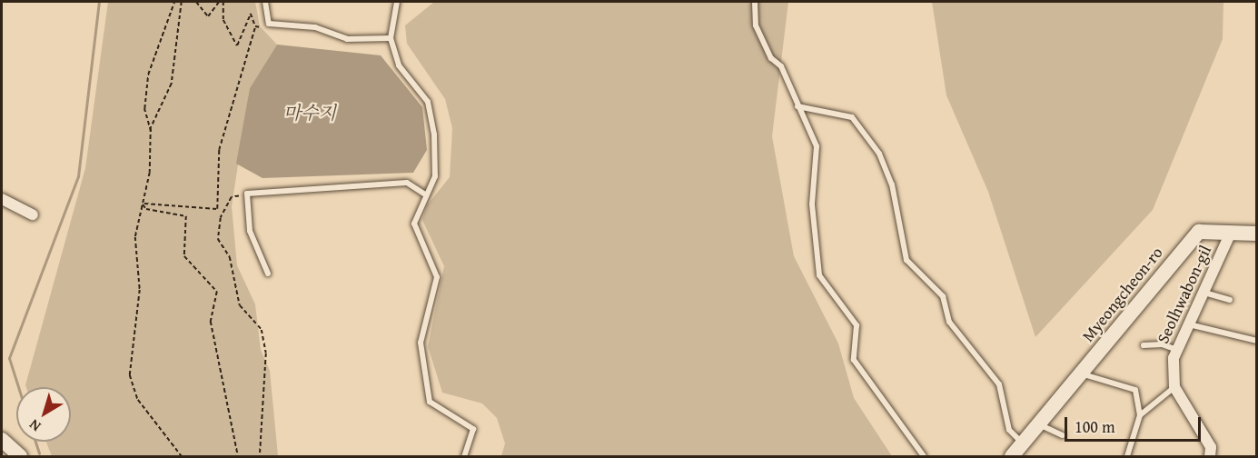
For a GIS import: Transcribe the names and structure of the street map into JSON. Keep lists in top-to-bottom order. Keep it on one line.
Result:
{"streets":{"street":["Myeongcheon-ro","Seolhwabon-gil"]},"crossings":[["Myeongcheon-ro","Seolhwabon-gil"]],"water":["마수지"],"scale_bar":"100 m","north":"bottom left"}
